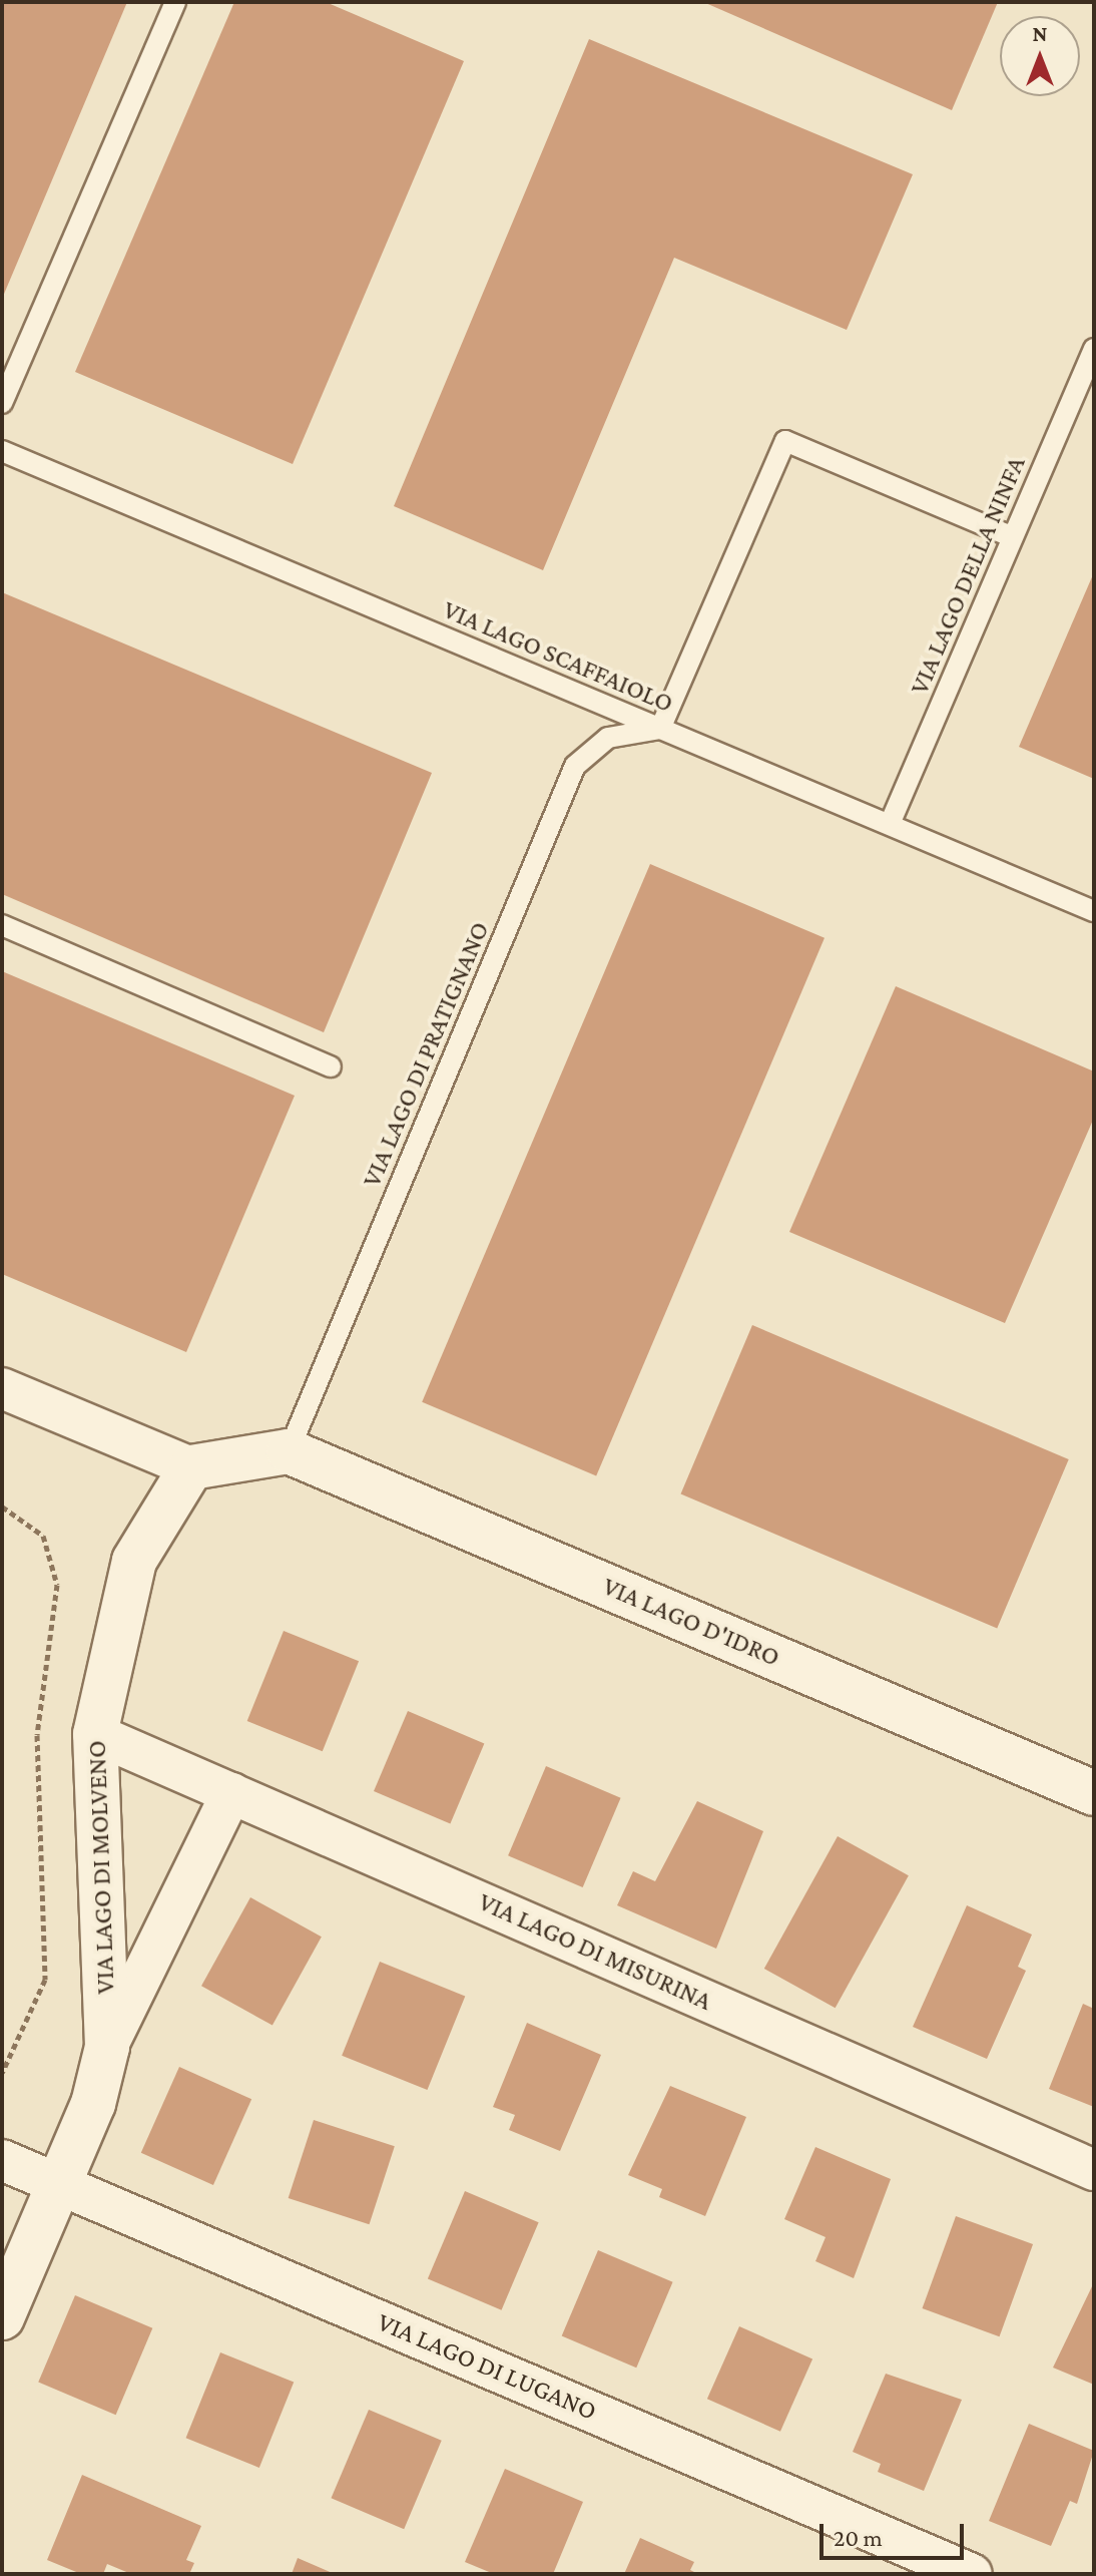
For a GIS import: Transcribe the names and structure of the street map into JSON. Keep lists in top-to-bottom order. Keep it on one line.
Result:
{"streets":{"street":["VIA LAGO D'IDRO","VIA LAGO DI MOLVENO","VIA LAGO DI MISURINA","VIA LAGO DI LUGANO"],"lane":["VIA LAGO DELLA NINFA","VIA LAGO SCAFFAIOLO","VIA LAGO DI PRATIGNANO"]},"crossings":[["VIA LAGO DELLA NINFA","VIA LAGO SCAFFAIOLO"],["VIA LAGO SCAFFAIOLO","VIA LAGO DI PRATIGNANO"],["VIA LAGO DI PRATIGNANO","VIA LAGO D'IDRO"],["VIA LAGO DI MOLVENO","VIA LAGO DI MISURINA"],["VIA LAGO DI MOLVENO","VIA LAGO DI LUGANO"]],"scale_bar":"20 m","north":"top"}
